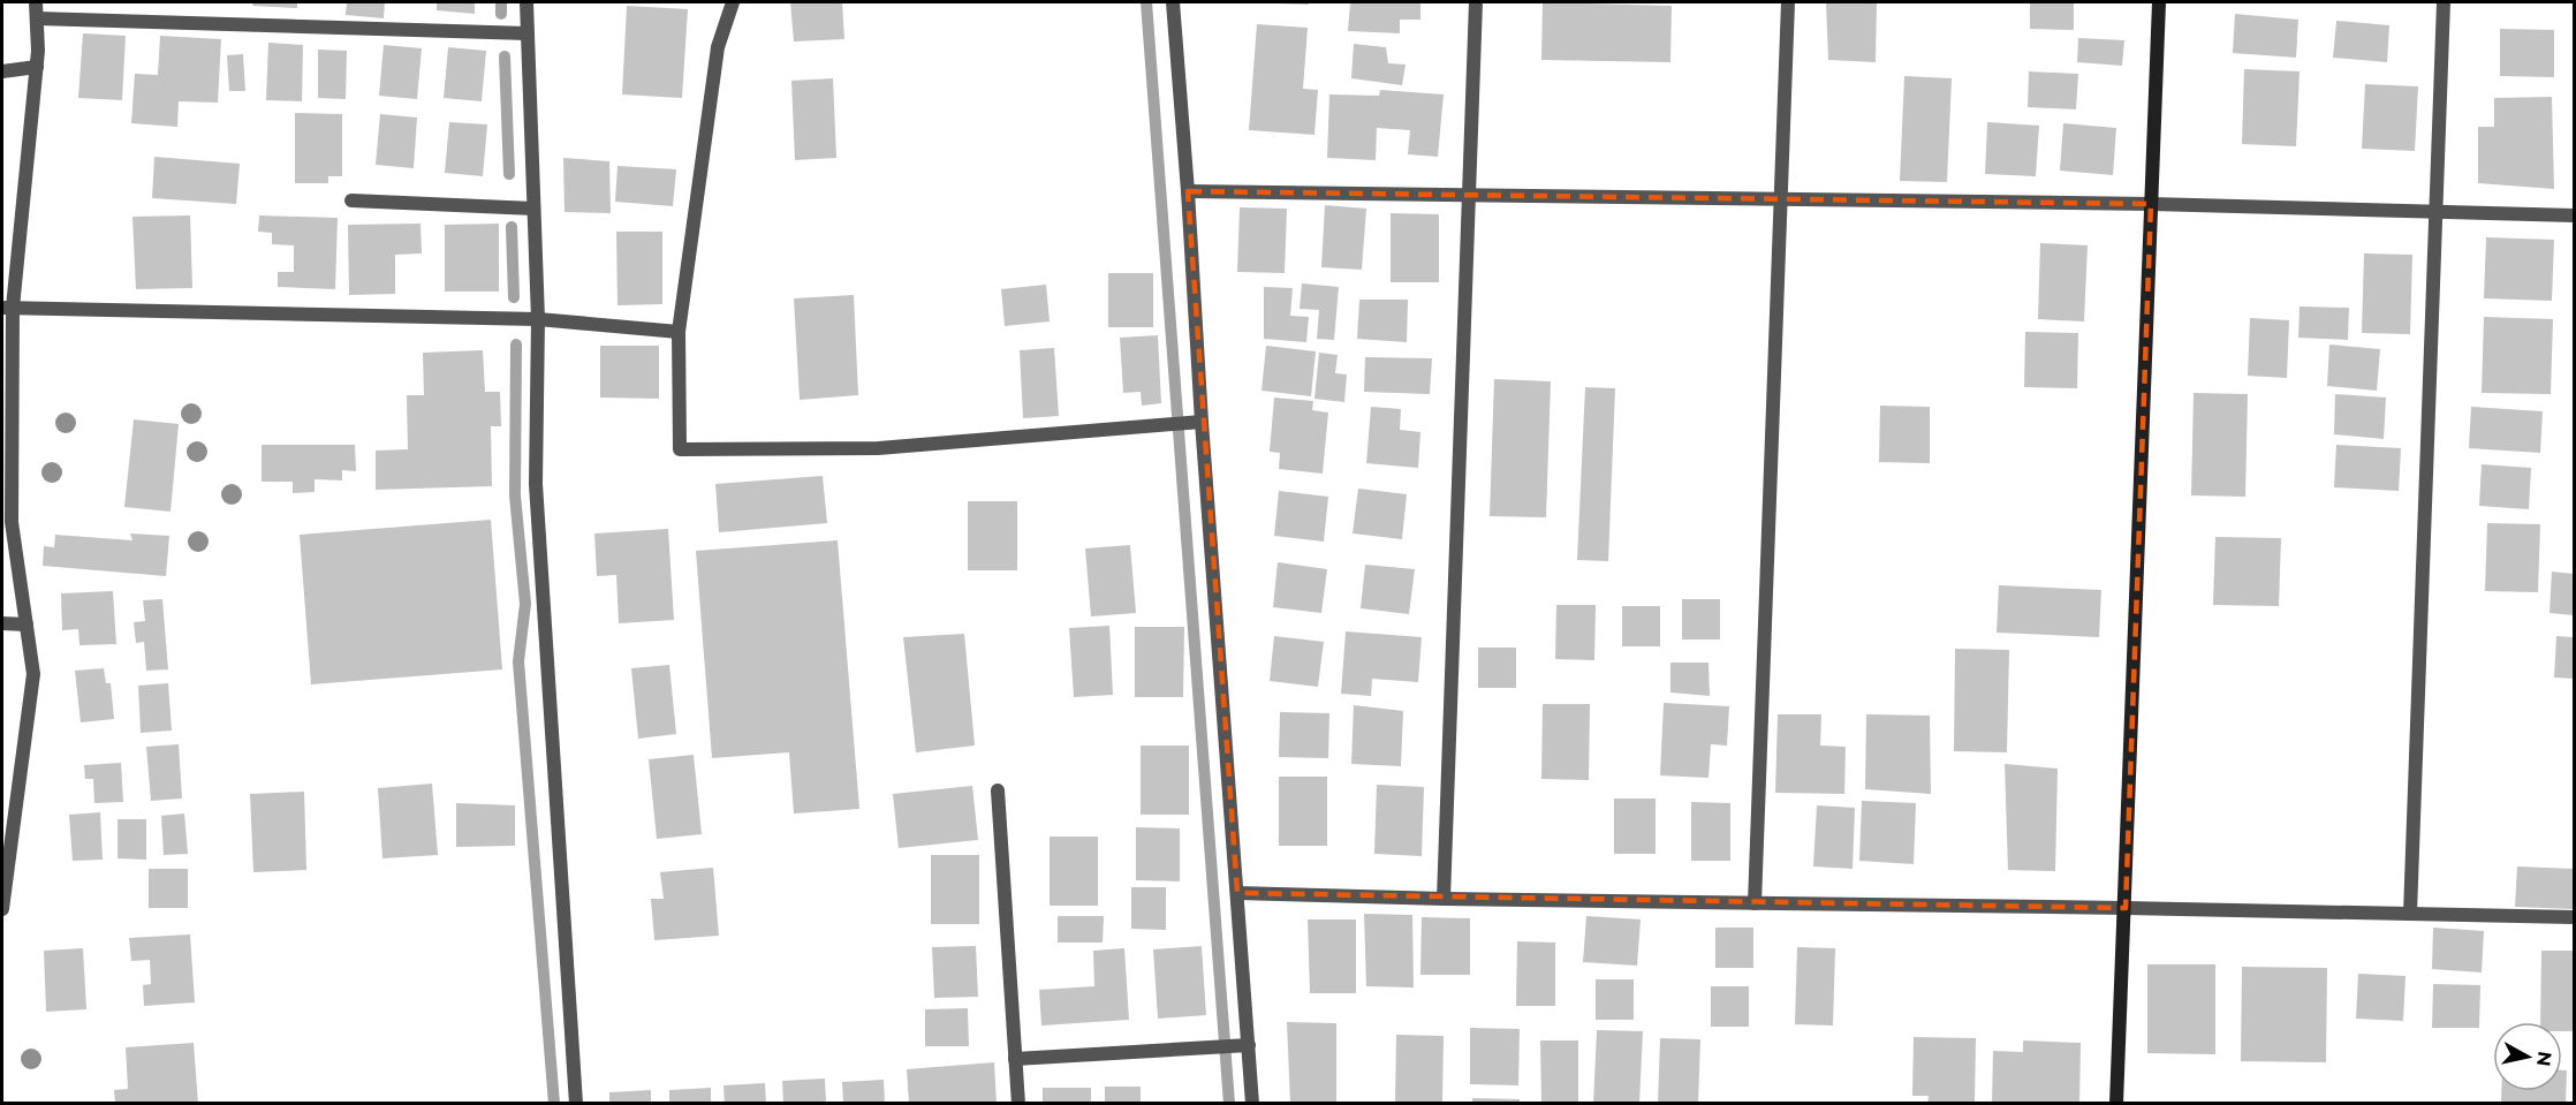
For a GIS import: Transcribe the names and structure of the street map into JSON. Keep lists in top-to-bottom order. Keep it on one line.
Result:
{"north":"right"}
